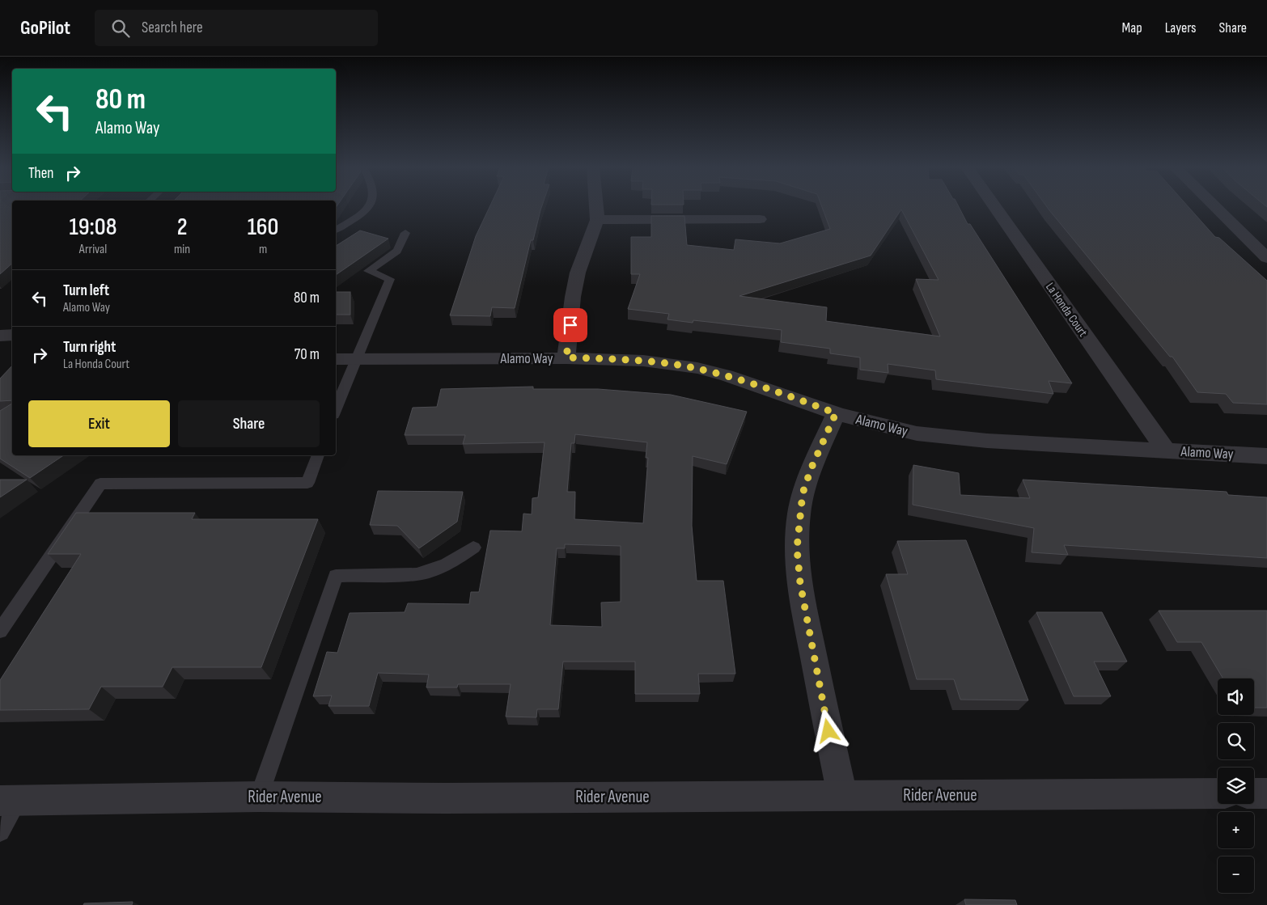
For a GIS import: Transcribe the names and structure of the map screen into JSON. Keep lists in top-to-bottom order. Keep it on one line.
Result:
{"streets":{"street":["La Honda Court","Alamo Way","Rider Avenue"]},"crossings":[["La Honda Court","Alamo Way"]],"page":{"header":"GoPilot","search":"Search here","nav":["Map","Layers","Share"],"turn":["80 m","Alamo Way"],"then":"Then","eta":["19:08","Arrival","2","min","160","m"],"list":[{"name":"Turn left","note":"Alamo Way","value":"80 m"},{"name":"Turn right","note":"La Honda Court","value":"70 m"}],"buttons":["Exit","Share"],"map_buttons":["+","−"]}}
